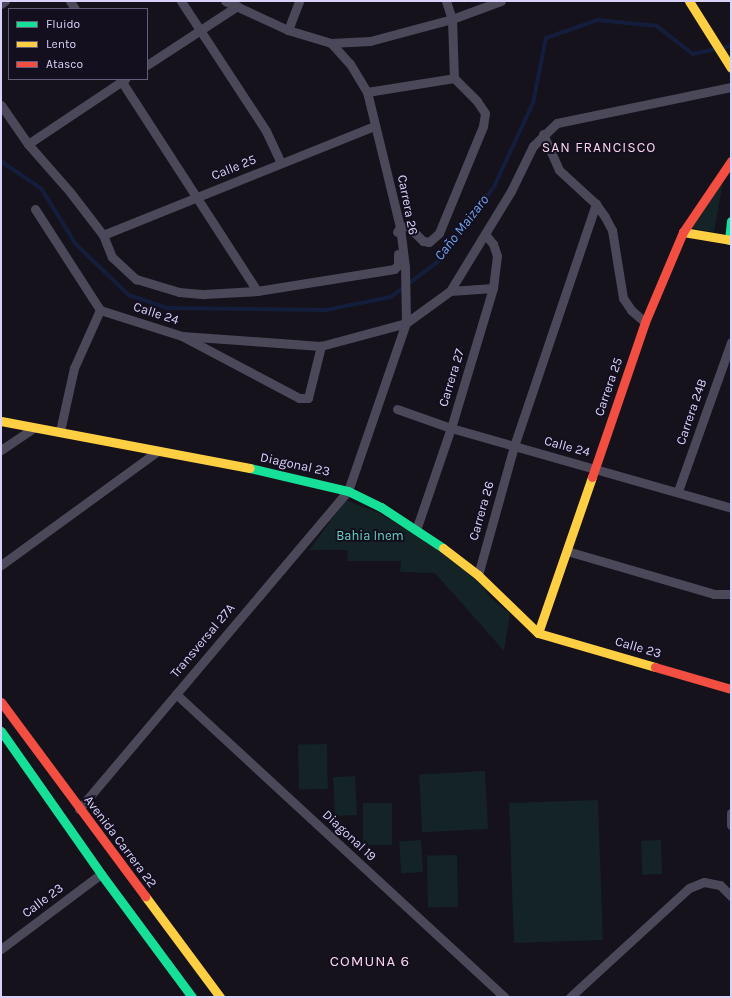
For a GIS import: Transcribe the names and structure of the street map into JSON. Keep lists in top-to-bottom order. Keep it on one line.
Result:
{"streets":{"street":["Calle 25","Carrera 26","Calle 24","Carrera 27","Carrera 25","Carrera 24B","Diagonal 23","Transversal 27A","Calle 23","Diagonal 19","Avenida Carrera 22"]},"crossings":[["Calle 25","Carrera 26"],["Calle 25","Calle 24"],["Carrera 26","Calle 24"],["Carrera 26","Diagonal 23"],["Carrera 26","Transversal 27A"],["Calle 24","Carrera 27"],["Calle 24","Carrera 25"],["Calle 24","Carrera 24B"],["Carrera 27","Diagonal 23"],["Carrera 25","Diagonal 23"],["Carrera 25","Calle 23"],["Diagonal 23","Transversal 27A"],["Diagonal 23","Calle 23"],["Transversal 27A","Diagonal 19"],["Transversal 27A","Avenida Carrera 22"]],"districts":["SAN FRANCISCO","COMUNA 6"],"water":["Caño Maizaro"],"parks":["Bahia Inem"],"legend":["Fluido","Lento","Atasco"]}
